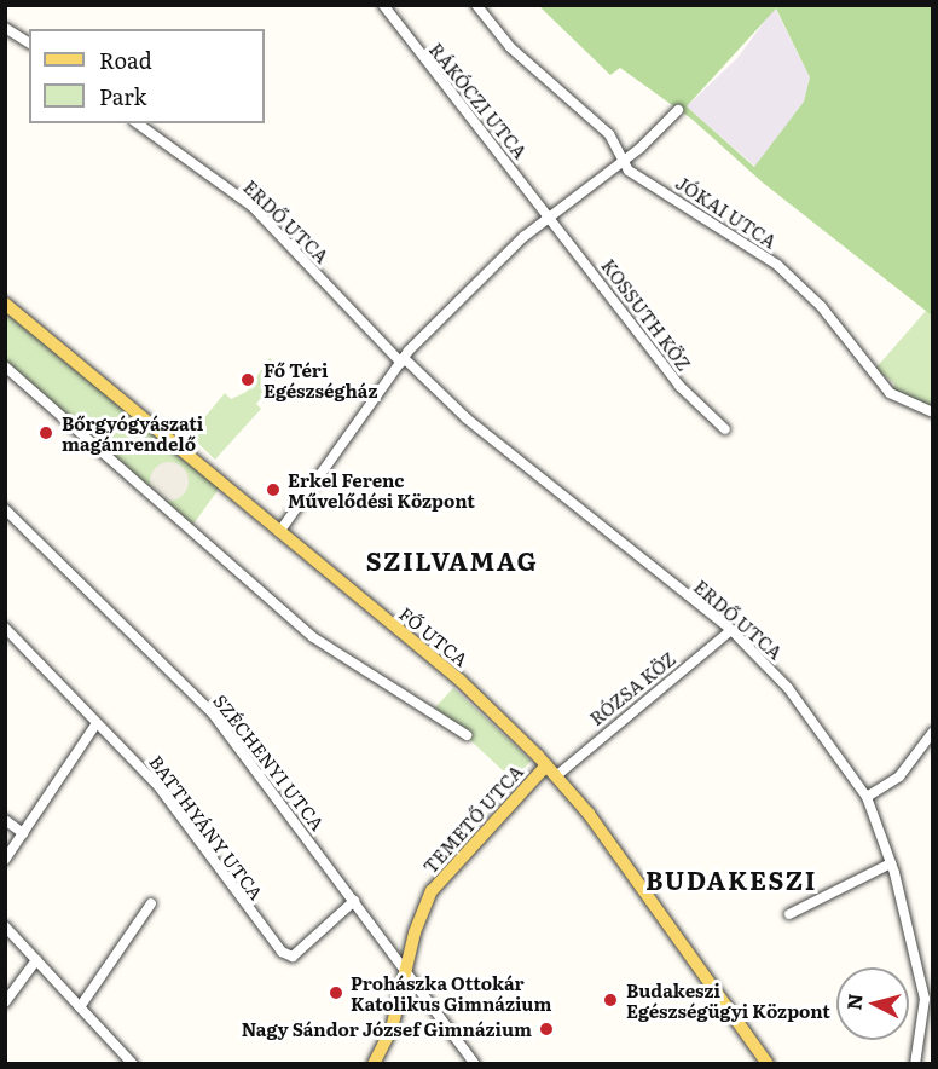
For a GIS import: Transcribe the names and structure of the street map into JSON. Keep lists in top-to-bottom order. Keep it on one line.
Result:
{"streets":{"main road":["FŐ UTCA","TEMETŐ UTCA"],"street":["RÁKÓCZI UTCA","JÓKAI UTCA","ERDŐ UTCA","KOSSUTH KÖZ","RÓZSA KÖZ","SZÉCHENYI UTCA","BATTHYÁNY UTCA"]},"crossings":[["RÁKÓCZI UTCA","KOSSUTH KÖZ"],["ERDŐ UTCA","RÓZSA KÖZ"],["FŐ UTCA","RÓZSA KÖZ"],["FŐ UTCA","TEMETŐ UTCA"],["RÓZSA KÖZ","TEMETŐ UTCA"],["SZÉCHENYI UTCA","TEMETŐ UTCA"],["SZÉCHENYI UTCA","BATTHYÁNY UTCA"]],"districts":["SZILVAMAG","BUDAKESZI"],"places":["Fő Téri Egészségház","Bőrgyógyászati magánrendelő","Erkel Ferenc Művelődési Központ","Prohászka Ottokár Katolikus Gimnázium","Budakeszi Egészségügyi Központ","Nagy Sándor József Gimnázium"],"legend":["Road","Park"],"north":"left"}
